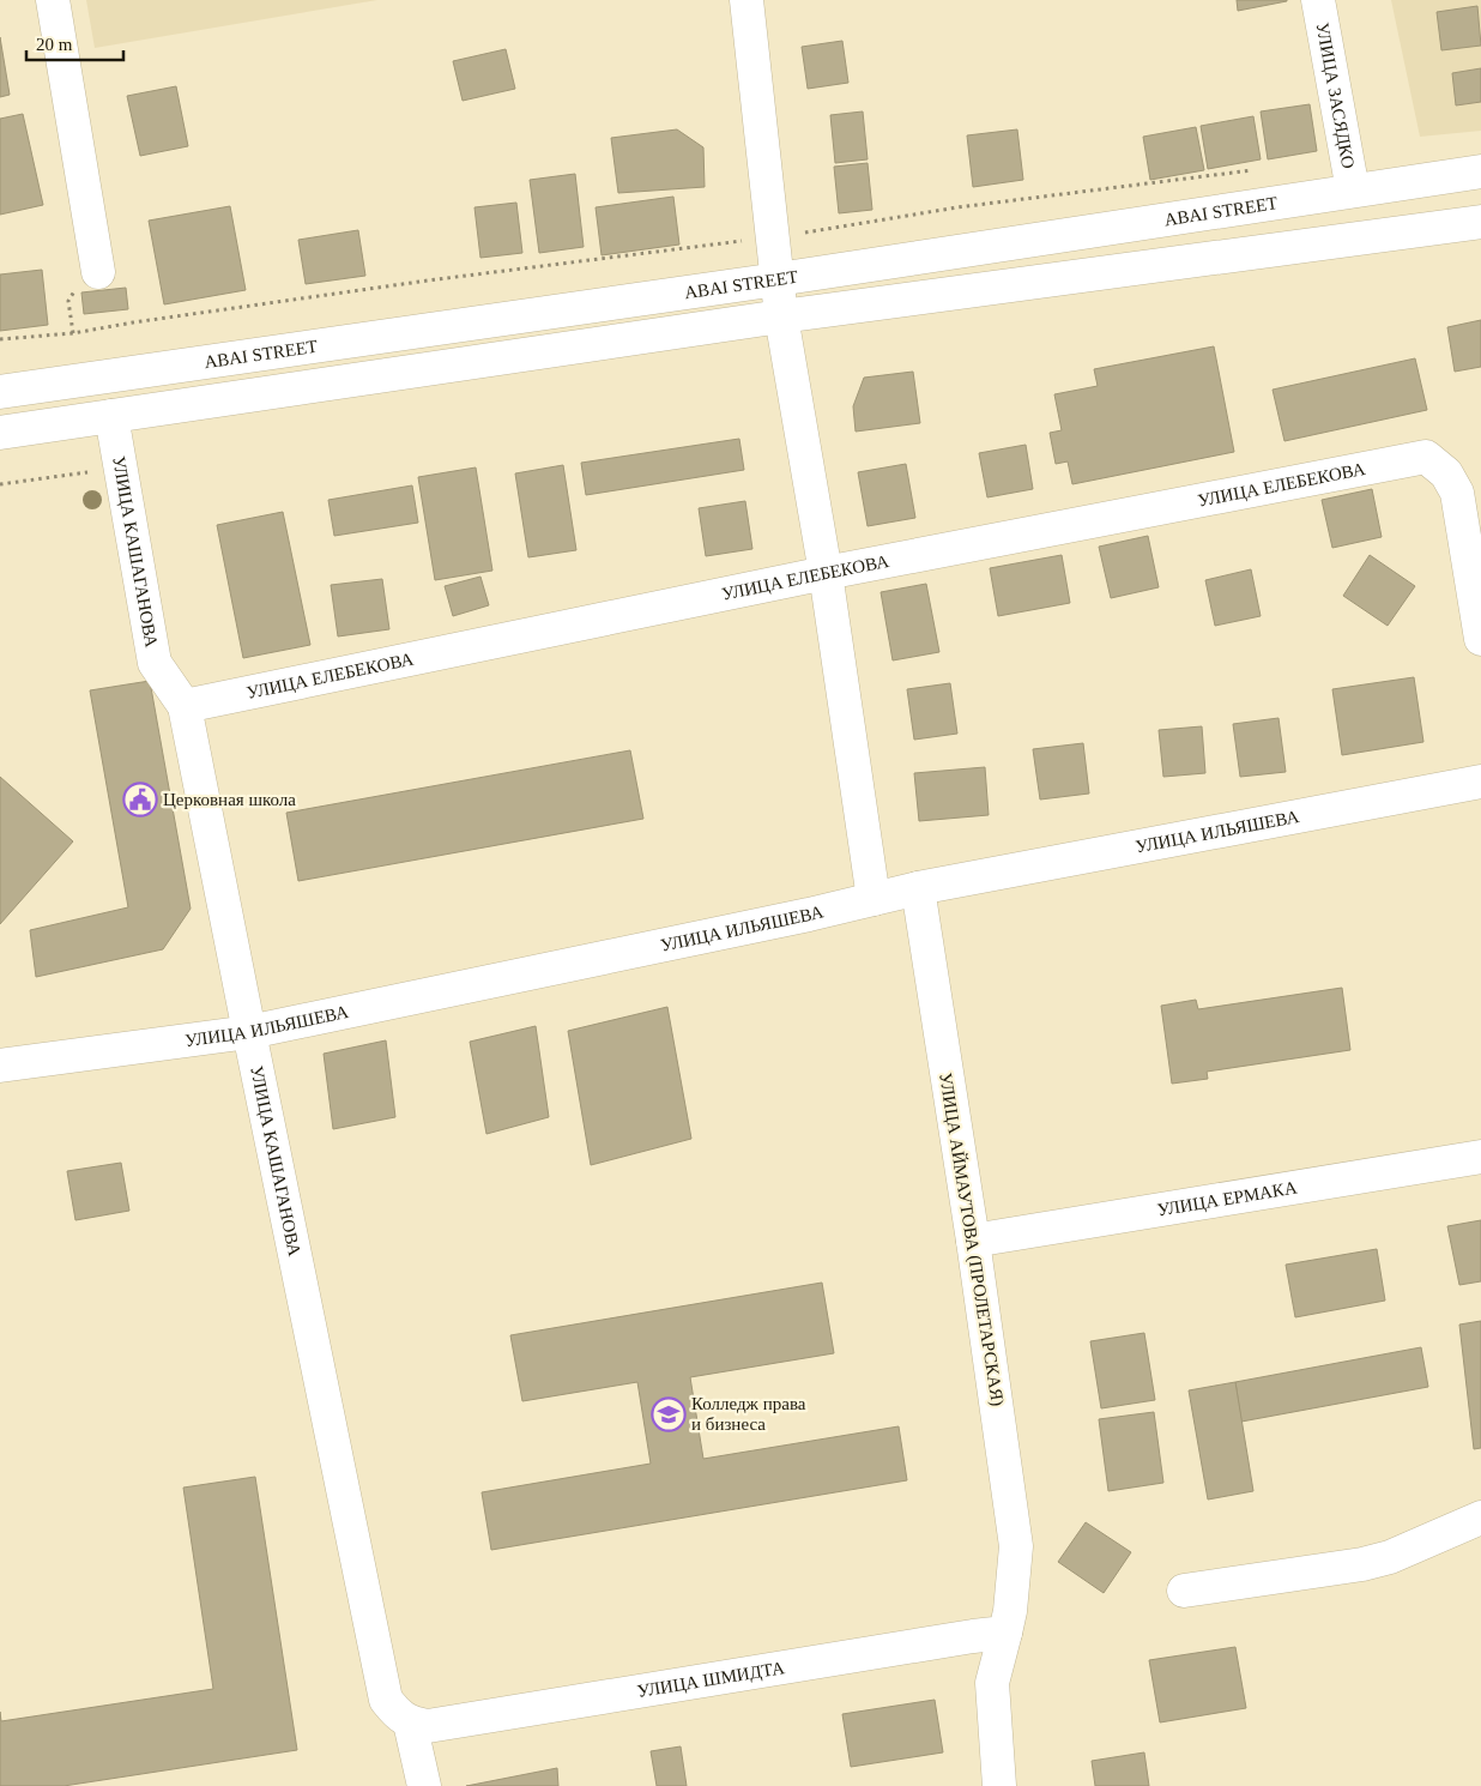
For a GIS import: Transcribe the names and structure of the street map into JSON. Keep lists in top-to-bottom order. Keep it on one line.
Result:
{"streets":{"street":["УЛИЦА ЗАСЯДКО","ABAI STREET","УЛИЦА ЕЛЕБЕКОВА","УЛИЦА КАШАГАНОВА","УЛИЦА ИЛЬЯШЕВА","УЛИЦА ЕРМАКА","УЛИЦА АЙМАУТОВА (ПРОЛЕТАРСКАЯ)","УЛИЦА ШМИДТА"]},"crossings":[["УЛИЦА ЗАСЯДКО","ABAI STREET"],["ABAI STREET","УЛИЦА КАШАГАНОВА"],["УЛИЦА ЕЛЕБЕКОВА","УЛИЦА КАШАГАНОВА"],["УЛИЦА КАШАГАНОВА","УЛИЦА ИЛЬЯШЕВА"],["УЛИЦА КАШАГАНОВА","УЛИЦА ШМИДТА"],["УЛИЦА ИЛЬЯШЕВА","УЛИЦА АЙМАУТОВА (ПРОЛЕТАРСКАЯ)"],["УЛИЦА ЕРМАКА","УЛИЦА АЙМАУТОВА (ПРОЛЕТАРСКАЯ)"],["УЛИЦА АЙМАУТОВА (ПРОЛЕТАРСКАЯ)","УЛИЦА ШМИДТА"]],"places":{"public building":["Церковная школа"],"school or university":["Колледж права и бизнеса"]},"scale_bar":"20 m"}
